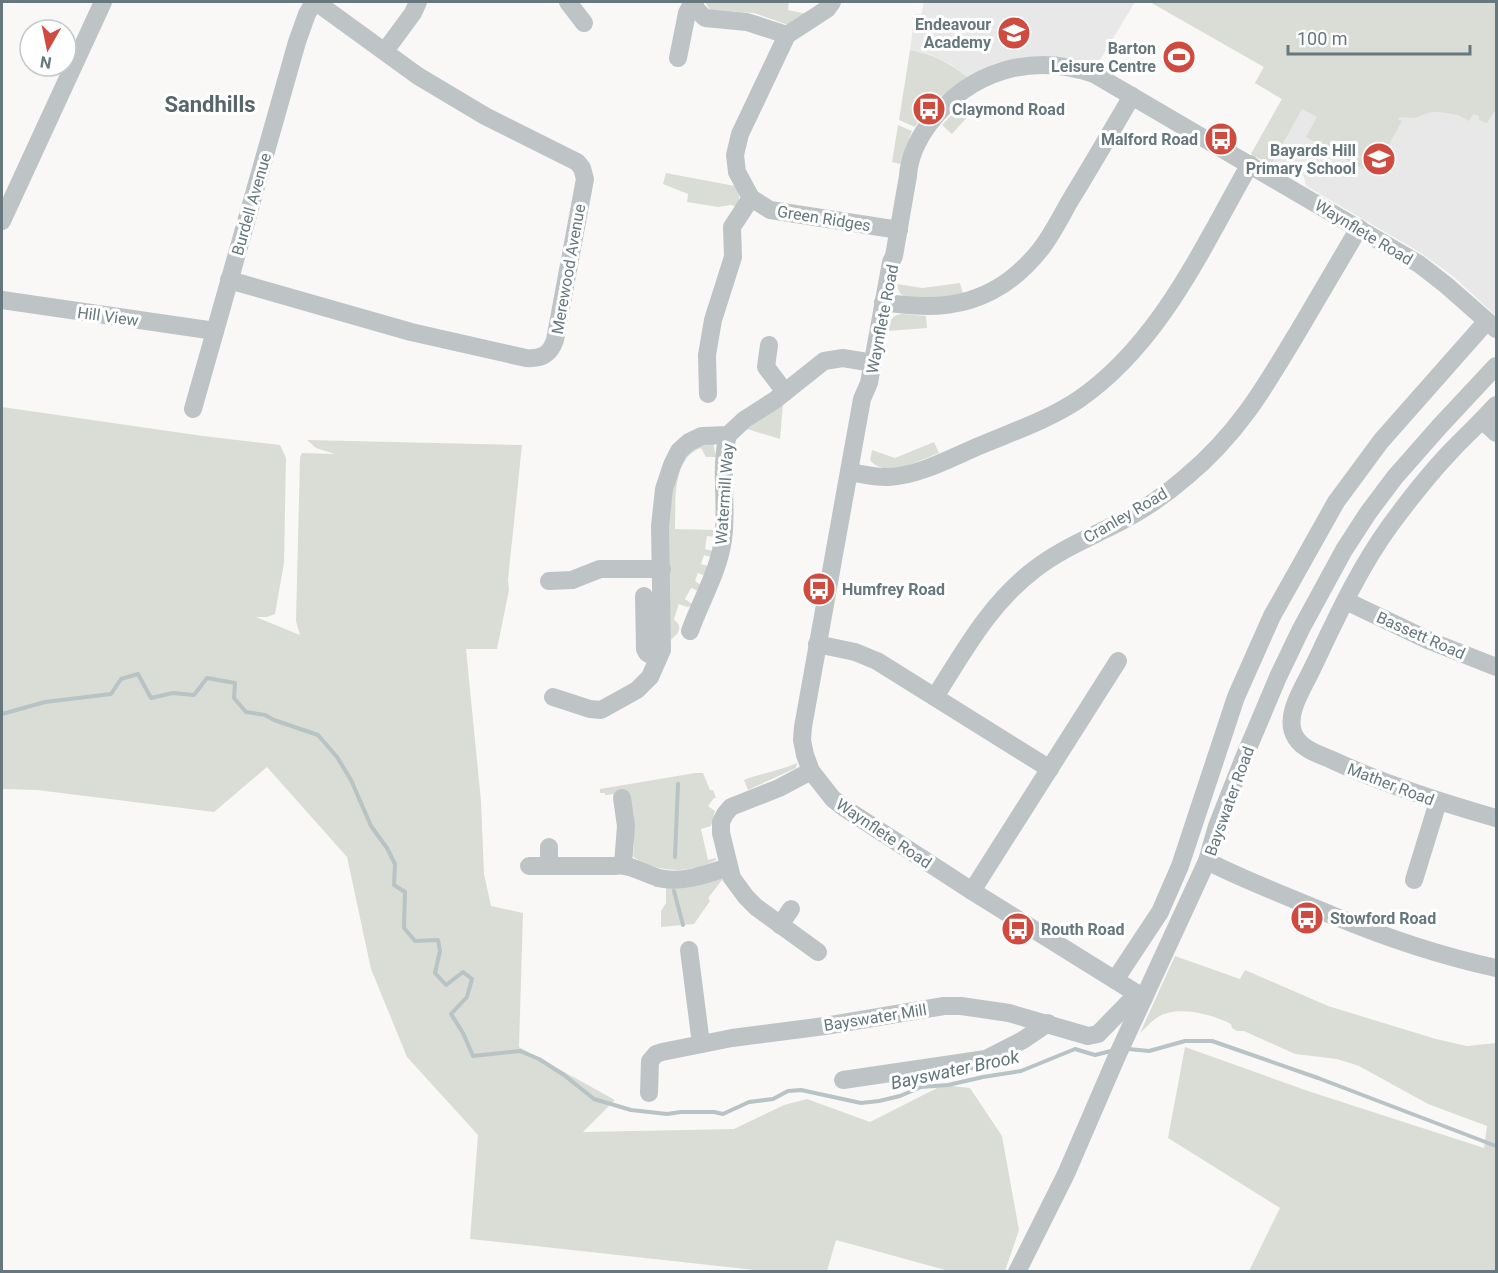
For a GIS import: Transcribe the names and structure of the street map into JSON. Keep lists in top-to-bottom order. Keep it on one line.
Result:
{"streets":{"street":["Burdell Avenue","Green Ridges","Waynflete Road","Merewood Avenue","Hill View","Watermill Way","Cranley Road","Bassett Road","Mather Road","Bayswater Road","Bayswater Mill"]},"crossings":[["Burdell Avenue","Merewood Avenue"],["Burdell Avenue","Hill View"],["Green Ridges","Waynflete Road"],["Waynflete Road","Cranley Road"],["Waynflete Road","Bayswater Road"],["Waynflete Road","Bayswater Mill"],["Bassett Road","Mather Road"],["Bayswater Road","Bayswater Mill"]],"districts":["Sandhills"],"water":["Bayswater Brook"],"places":{"school or university":["Endeavour Academy","Bayards Hill Primary School"],"sports":["Barton Leisure Centre"],"bus stop":["Claymond Road","Malford Road","Humfrey Road","Stowford Road","Routh Road"]},"scale_bar":"100 m","north":"bottom"}
